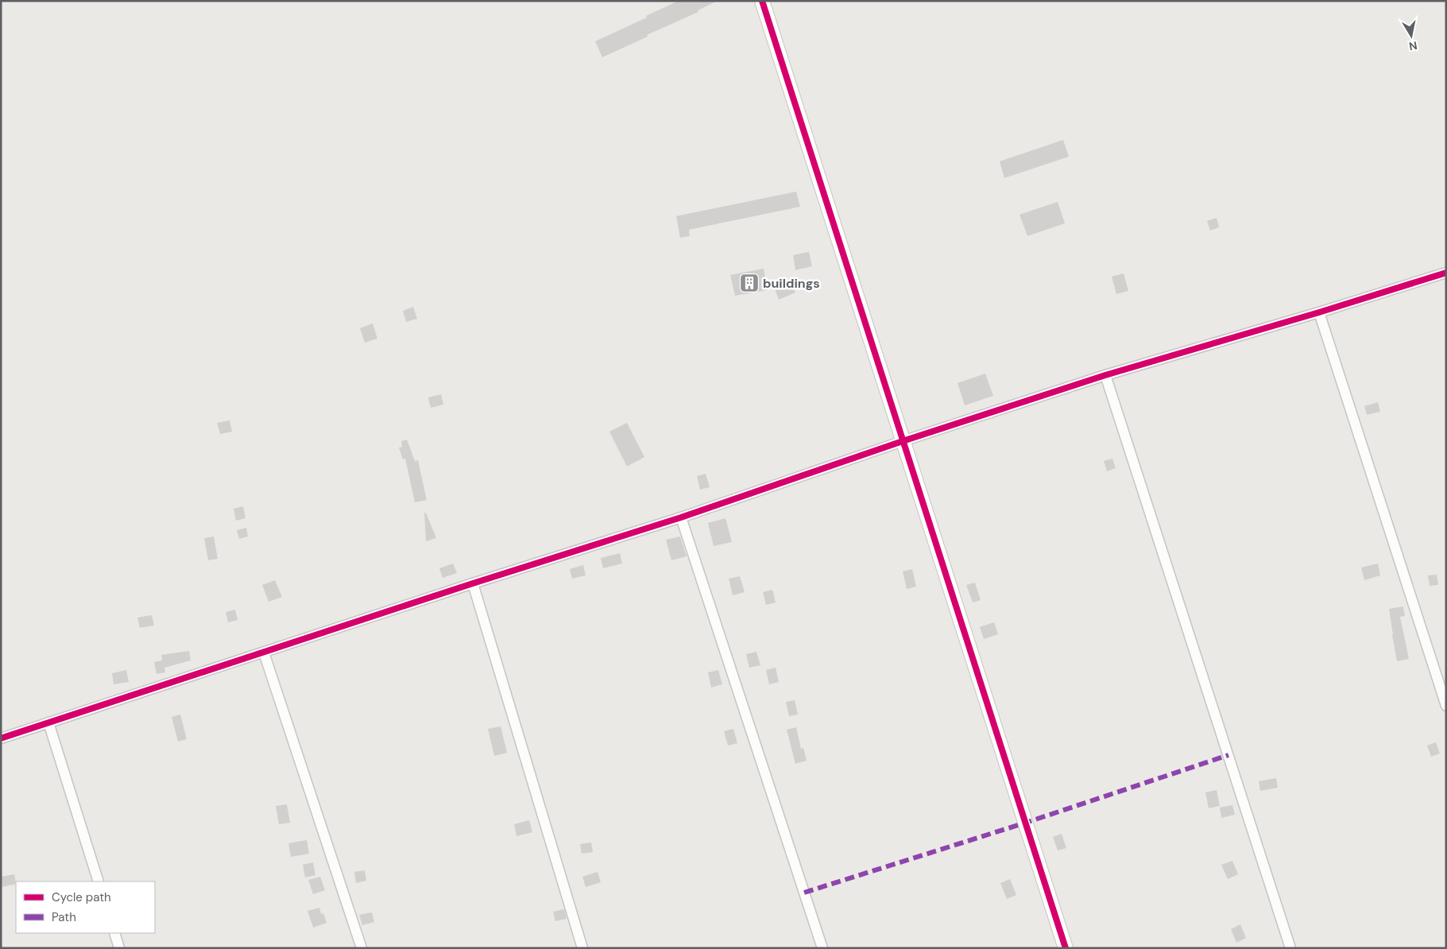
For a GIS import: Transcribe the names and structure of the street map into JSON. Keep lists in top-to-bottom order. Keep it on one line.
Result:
{"places":{"building":["buildings"]},"legend":["Cycle path","Path"],"north":"bottom"}
